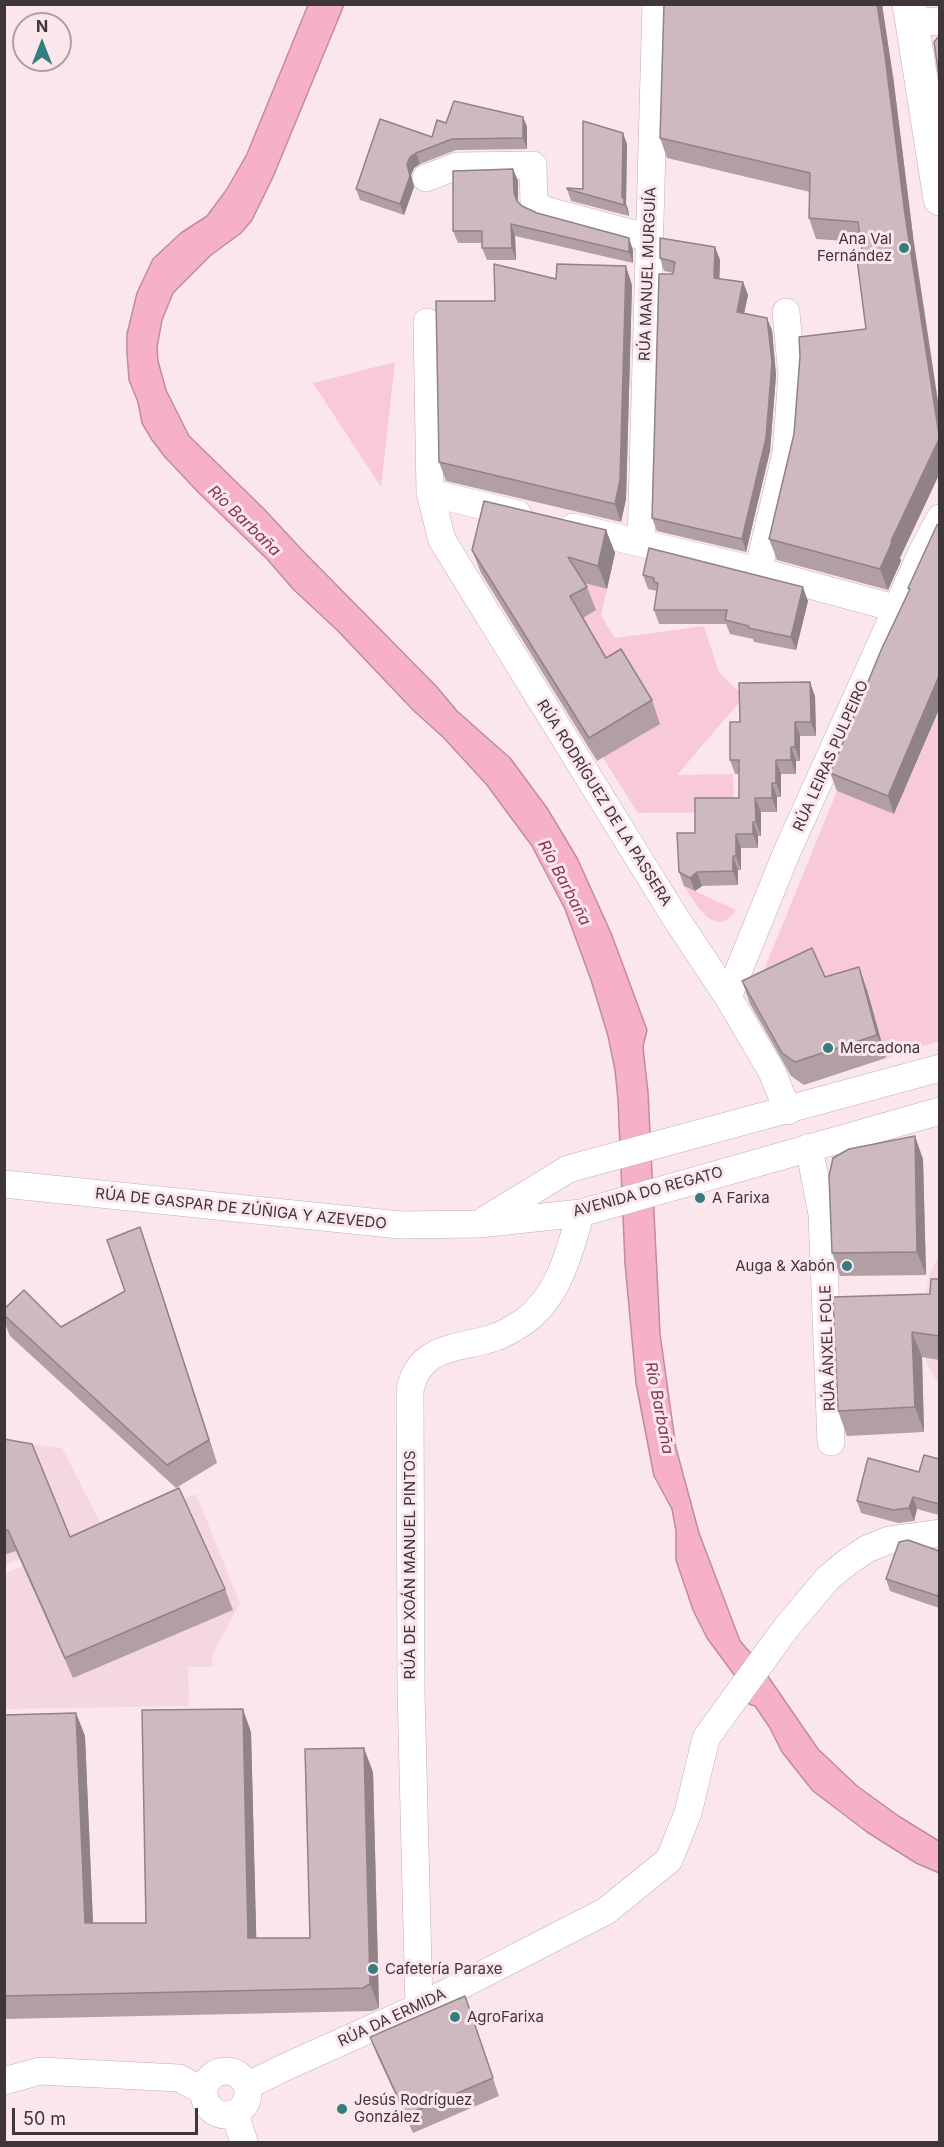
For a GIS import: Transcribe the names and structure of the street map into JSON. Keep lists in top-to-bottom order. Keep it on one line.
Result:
{"streets":{"street":["RÚA MANUEL MURGUÍA","RÚA LEIRAS PULPEIRO","RÚA RODRÍGUEZ DE LA PASSERA","AVENIDA DO REGATO","RÚA DE GASPAR DE ZÚÑIGA Y AZEVEDO","RÚA ÁNXEL FOLE","RÚA DE XOÁN MANUEL PINTOS","RÚA DA ERMIDA"]},"crossings":[["RÚA LEIRAS PULPEIRO","RÚA RODRÍGUEZ DE LA PASSERA"],["AVENIDA DO REGATO","RÚA DE GASPAR DE ZÚÑIGA Y AZEVEDO"],["AVENIDA DO REGATO","RÚA ÁNXEL FOLE"],["AVENIDA DO REGATO","RÚA DE XOÁN MANUEL PINTOS"],["RÚA DE XOÁN MANUEL PINTOS","RÚA DA ERMIDA"]],"water":["Río Barbaña"],"places":["Ana Val Fernández","Mercadona","A Farixa","Auga & Xabón","Cafetería Paraxe","AgroFarixa","Jesús Rodríguez González"],"scale_bar":"50 m","north":"top"}
